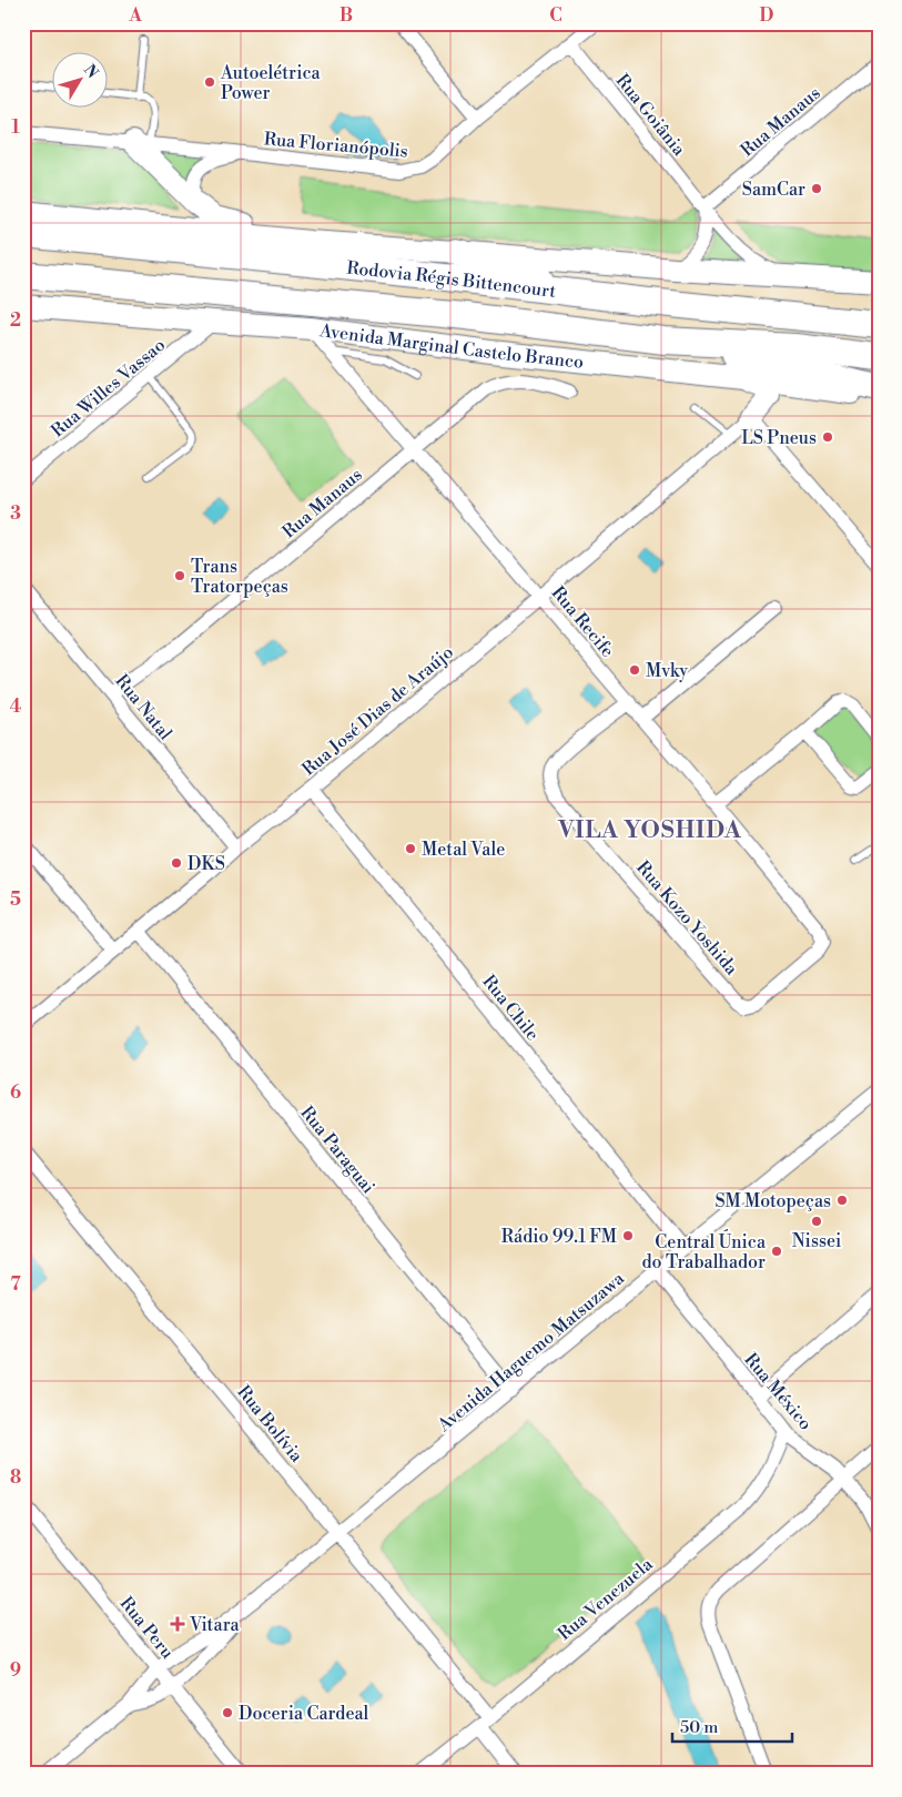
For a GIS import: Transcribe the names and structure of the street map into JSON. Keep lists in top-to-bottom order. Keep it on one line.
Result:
{"streets":{"highway":["Rodovia Régis Bittencourt"],"main road":["Avenida Marginal Castelo Branco"],"street":["Rua Goiânia","Rua Manaus","Rua Florianópolis","Rua Willes Vassao","Rua Recife","Rua Natal","Rua José Dias de Araújo","Rua Kozo Yoshida","Rua Chile","Rua Paraguai","Avenida Haguemo Matsuzawa","Rua México","Rua Bolívia","Rua Venezuela","Rua Peru"]},"crossings":[["Rua Goiânia","Rua Manaus"],["Rua Goiânia","Rua Florianópolis"],["Rua Manaus","Rua Recife"],["Rua Manaus","Rua Natal"],["Avenida Marginal Castelo Branco","Rua Willes Vassao"],["Avenida Marginal Castelo Branco","Rua Recife"],["Rua Recife","Rua José Dias de Araújo"],["Rua Recife","Rua Kozo Yoshida"],["Rua Natal","Rua José Dias de Araújo"],["Rua José Dias de Araújo","Rua Chile"],["Rua José Dias de Araújo","Rua Paraguai"],["Rua Chile","Avenida Haguemo Matsuzawa"],["Rua Paraguai","Avenida Haguemo Matsuzawa"],["Avenida Haguemo Matsuzawa","Rua México"],["Avenida Haguemo Matsuzawa","Rua Bolívia"],["Avenida Haguemo Matsuzawa","Rua Peru"],["Rua México","Rua Venezuela"],["Rua Bolívia","Rua Venezuela"]],"districts":["VILA YOSHIDA"],"places":{"other":["Autoelétrica Power","SamCar","LS Pneus","Trans Tratorpeças","Mvky","Metal Vale","DKS","SM Motopeças","Nissei","Rádio 99.1 FM","Central Única do Trabalhador","Doceria Cardeal"],"health":["Vitara"]},"scale_bar":"50 m","north":"top right","grid":{"columns":["A","B","C","D"],"rows":["1","2","3","4","5","6","7","8","9"]}}
